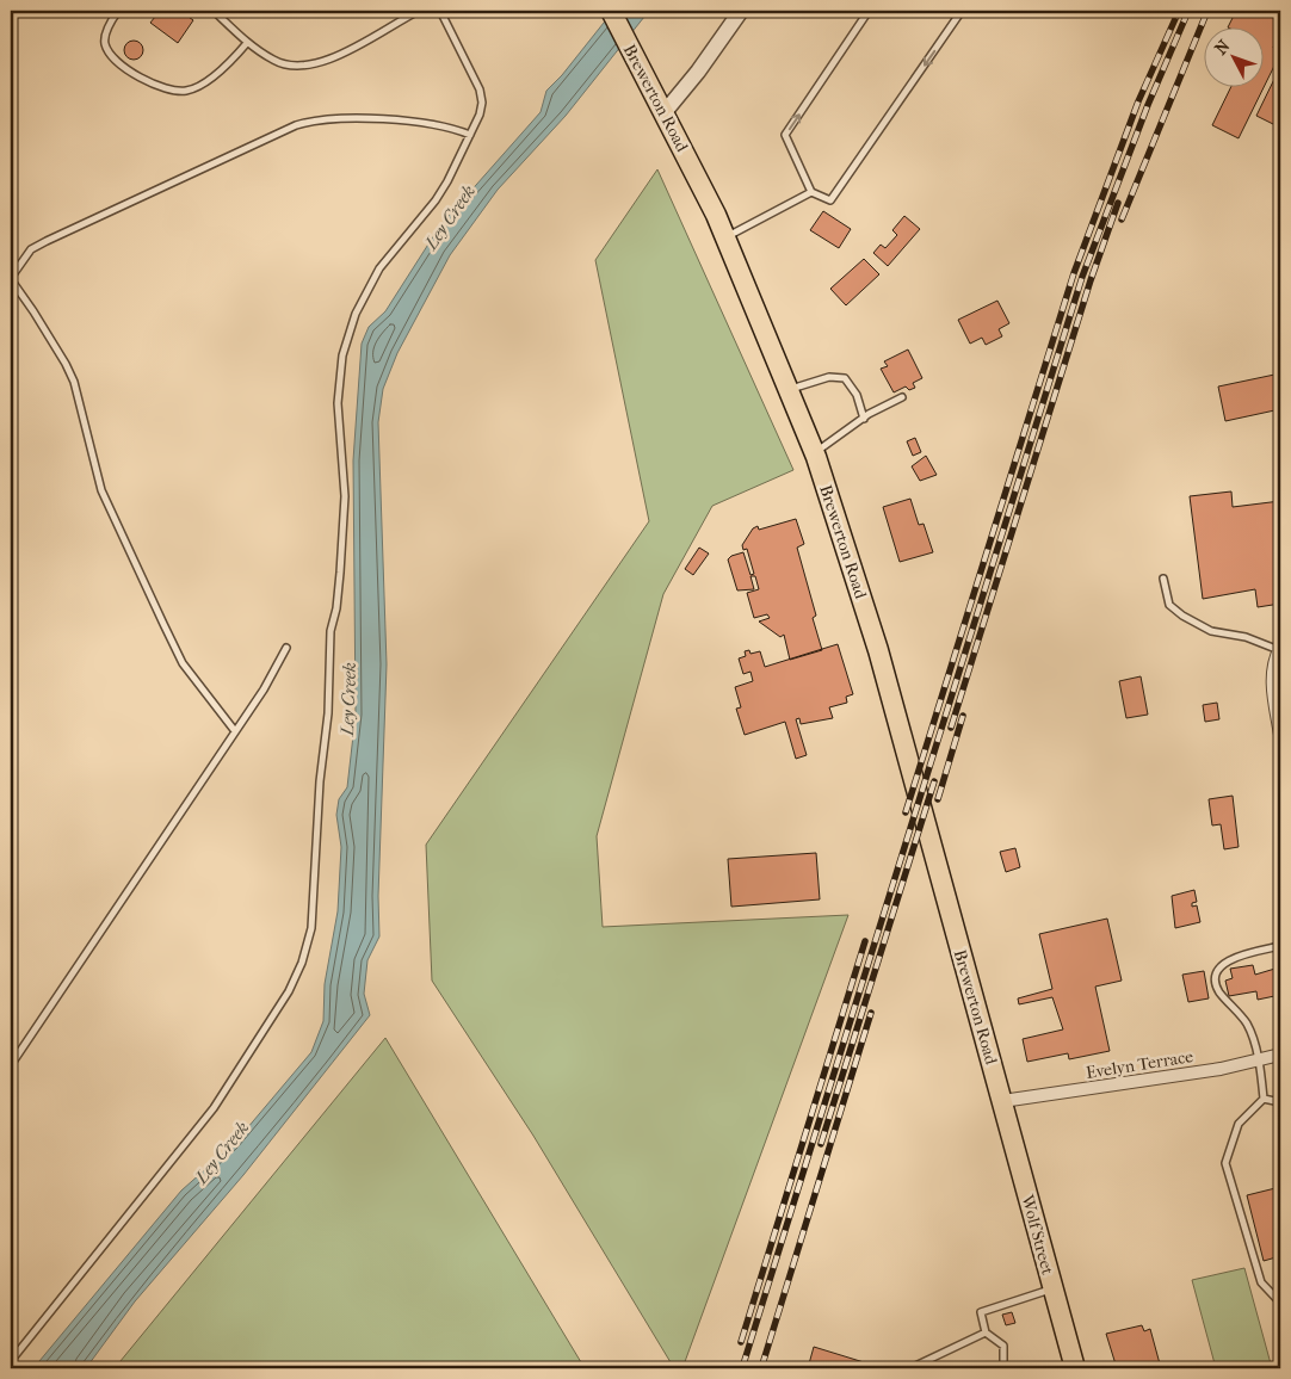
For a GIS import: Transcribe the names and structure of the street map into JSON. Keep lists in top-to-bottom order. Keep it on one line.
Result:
{"streets":{"main road":["Brewerton Road","Wolf Street"],"street":["Evelyn Terrace"]},"crossings":[["Brewerton Road","Evelyn Terrace"],["Brewerton Road","Wolf Street"],["Evelyn Terrace","Wolf Street"]],"water":["Ley Creek"],"north":"top left"}
